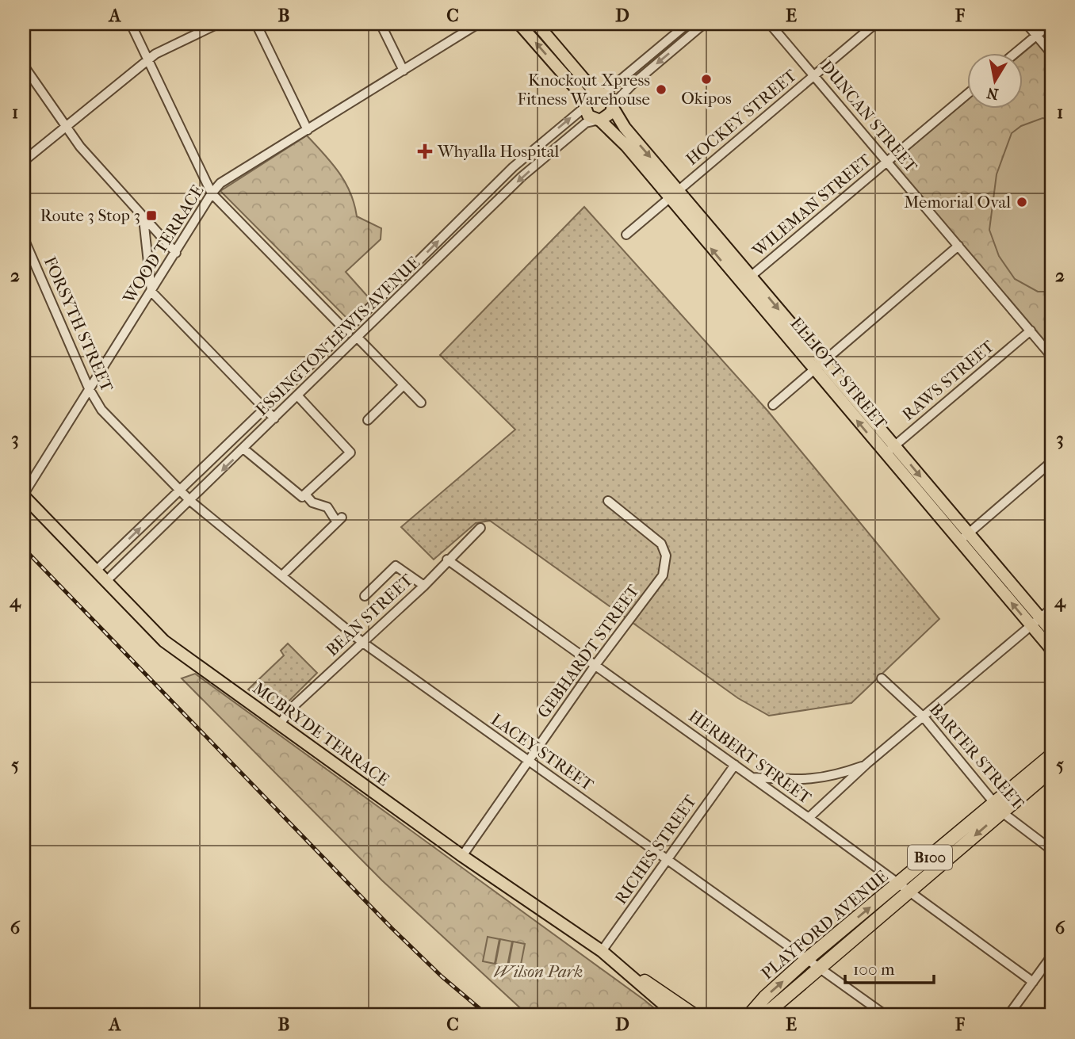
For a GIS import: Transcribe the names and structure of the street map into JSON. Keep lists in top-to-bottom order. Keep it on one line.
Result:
{"streets":{"highway":["B100","PLAYFORD AVENUE"],"main road":["ELLIOTT STREET","MCBRYDE TERRACE"],"street":["DUNCAN STREET","HOCKEY STREET","WILEMAN STREET","WOOD TERRACE","FORSYTH STREET","ESSINGTON LEWIS AVENUE","RAWS STREET","BEAN STREET","GEBHARDT STREET","LACEY STREET","BARTER STREET","HERBERT STREET","RICHES STREET"]},"crossings":[["DUNCAN STREET","HOCKEY STREET"],["DUNCAN STREET","WILEMAN STREET"],["DUNCAN STREET","RAWS STREET"],["HOCKEY STREET","ELLIOTT STREET"],["WILEMAN STREET","ELLIOTT STREET"],["WOOD TERRACE","FORSYTH STREET"],["WOOD TERRACE","MCBRYDE TERRACE"],["FORSYTH STREET","ESSINGTON LEWIS AVENUE"],["FORSYTH STREET","LACEY STREET"],["ESSINGTON LEWIS AVENUE","ELLIOTT STREET"],["ESSINGTON LEWIS AVENUE","MCBRYDE TERRACE"],["ESSINGTON LEWIS AVENUE","LACEY STREET"],["ELLIOTT STREET","RAWS STREET"],["BEAN STREET","MCBRYDE TERRACE"],["BEAN STREET","LACEY STREET"],["BEAN STREET","HERBERT STREET"],["GEBHARDT STREET","MCBRYDE TERRACE"],["GEBHARDT STREET","LACEY STREET"],["GEBHARDT STREET","HERBERT STREET"],["MCBRYDE TERRACE","RICHES STREET"],["LACEY STREET","RICHES STREET"],["LACEY STREET","PLAYFORD AVENUE"],["BARTER STREET","PLAYFORD AVENUE"],["HERBERT STREET","RICHES STREET"],["HERBERT STREET","PLAYFORD AVENUE"]],"parks":["Wilson Park"],"places":{"other":["Okipos","Knockout Xpress Fitness Warehouse","Memorial Oval"],"health":["Whyalla Hospital"],"transit":["Route 3 Stop 3"]},"scale_bar":"100 m","north":"bottom","grid":{"columns":["A","B","C","D","E","F"],"rows":["1","2","3","4","5","6"]}}
